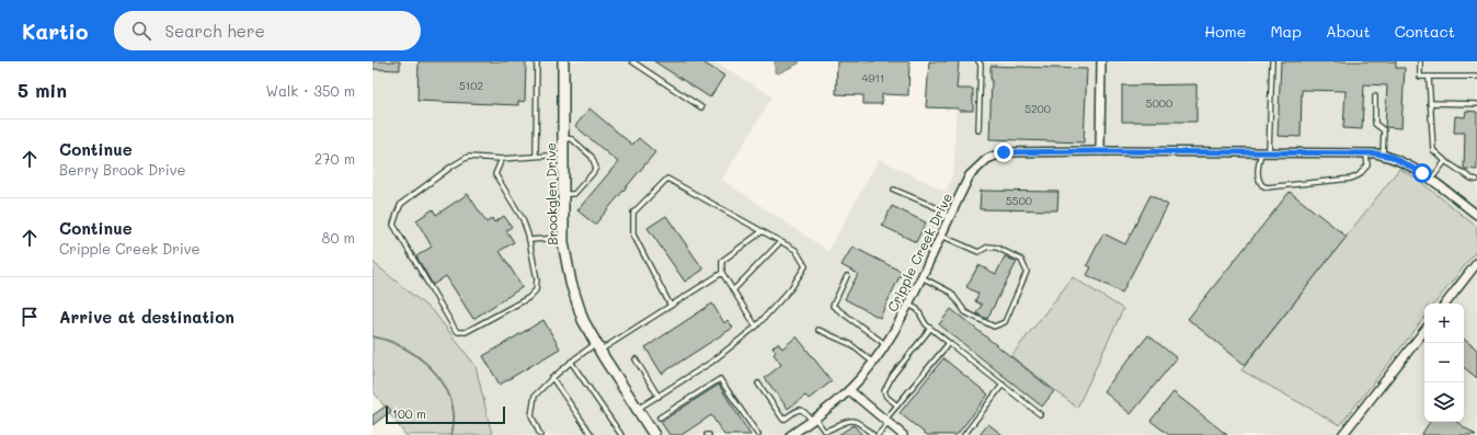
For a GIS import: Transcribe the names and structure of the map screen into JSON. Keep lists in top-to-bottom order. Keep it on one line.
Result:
{"streets":{"street":["Brookglen Drive","Cripple Creek Drive"]},"house_numbers":["4911","5102","5000","5200","5500"],"scale_bar":"100 m","page":{"header":"Kartio","search":"Search here","nav":["Home","Map","About","Contact"],"heading":["5 min","Walk · 350 m"],"list":[["Continue","Berry Brook Drive","270 m"],["Continue","Cripple Creek Drive","80 m"],"Arrive at destination"],"map_buttons":["+","−"],"scale":"100 m"}}
